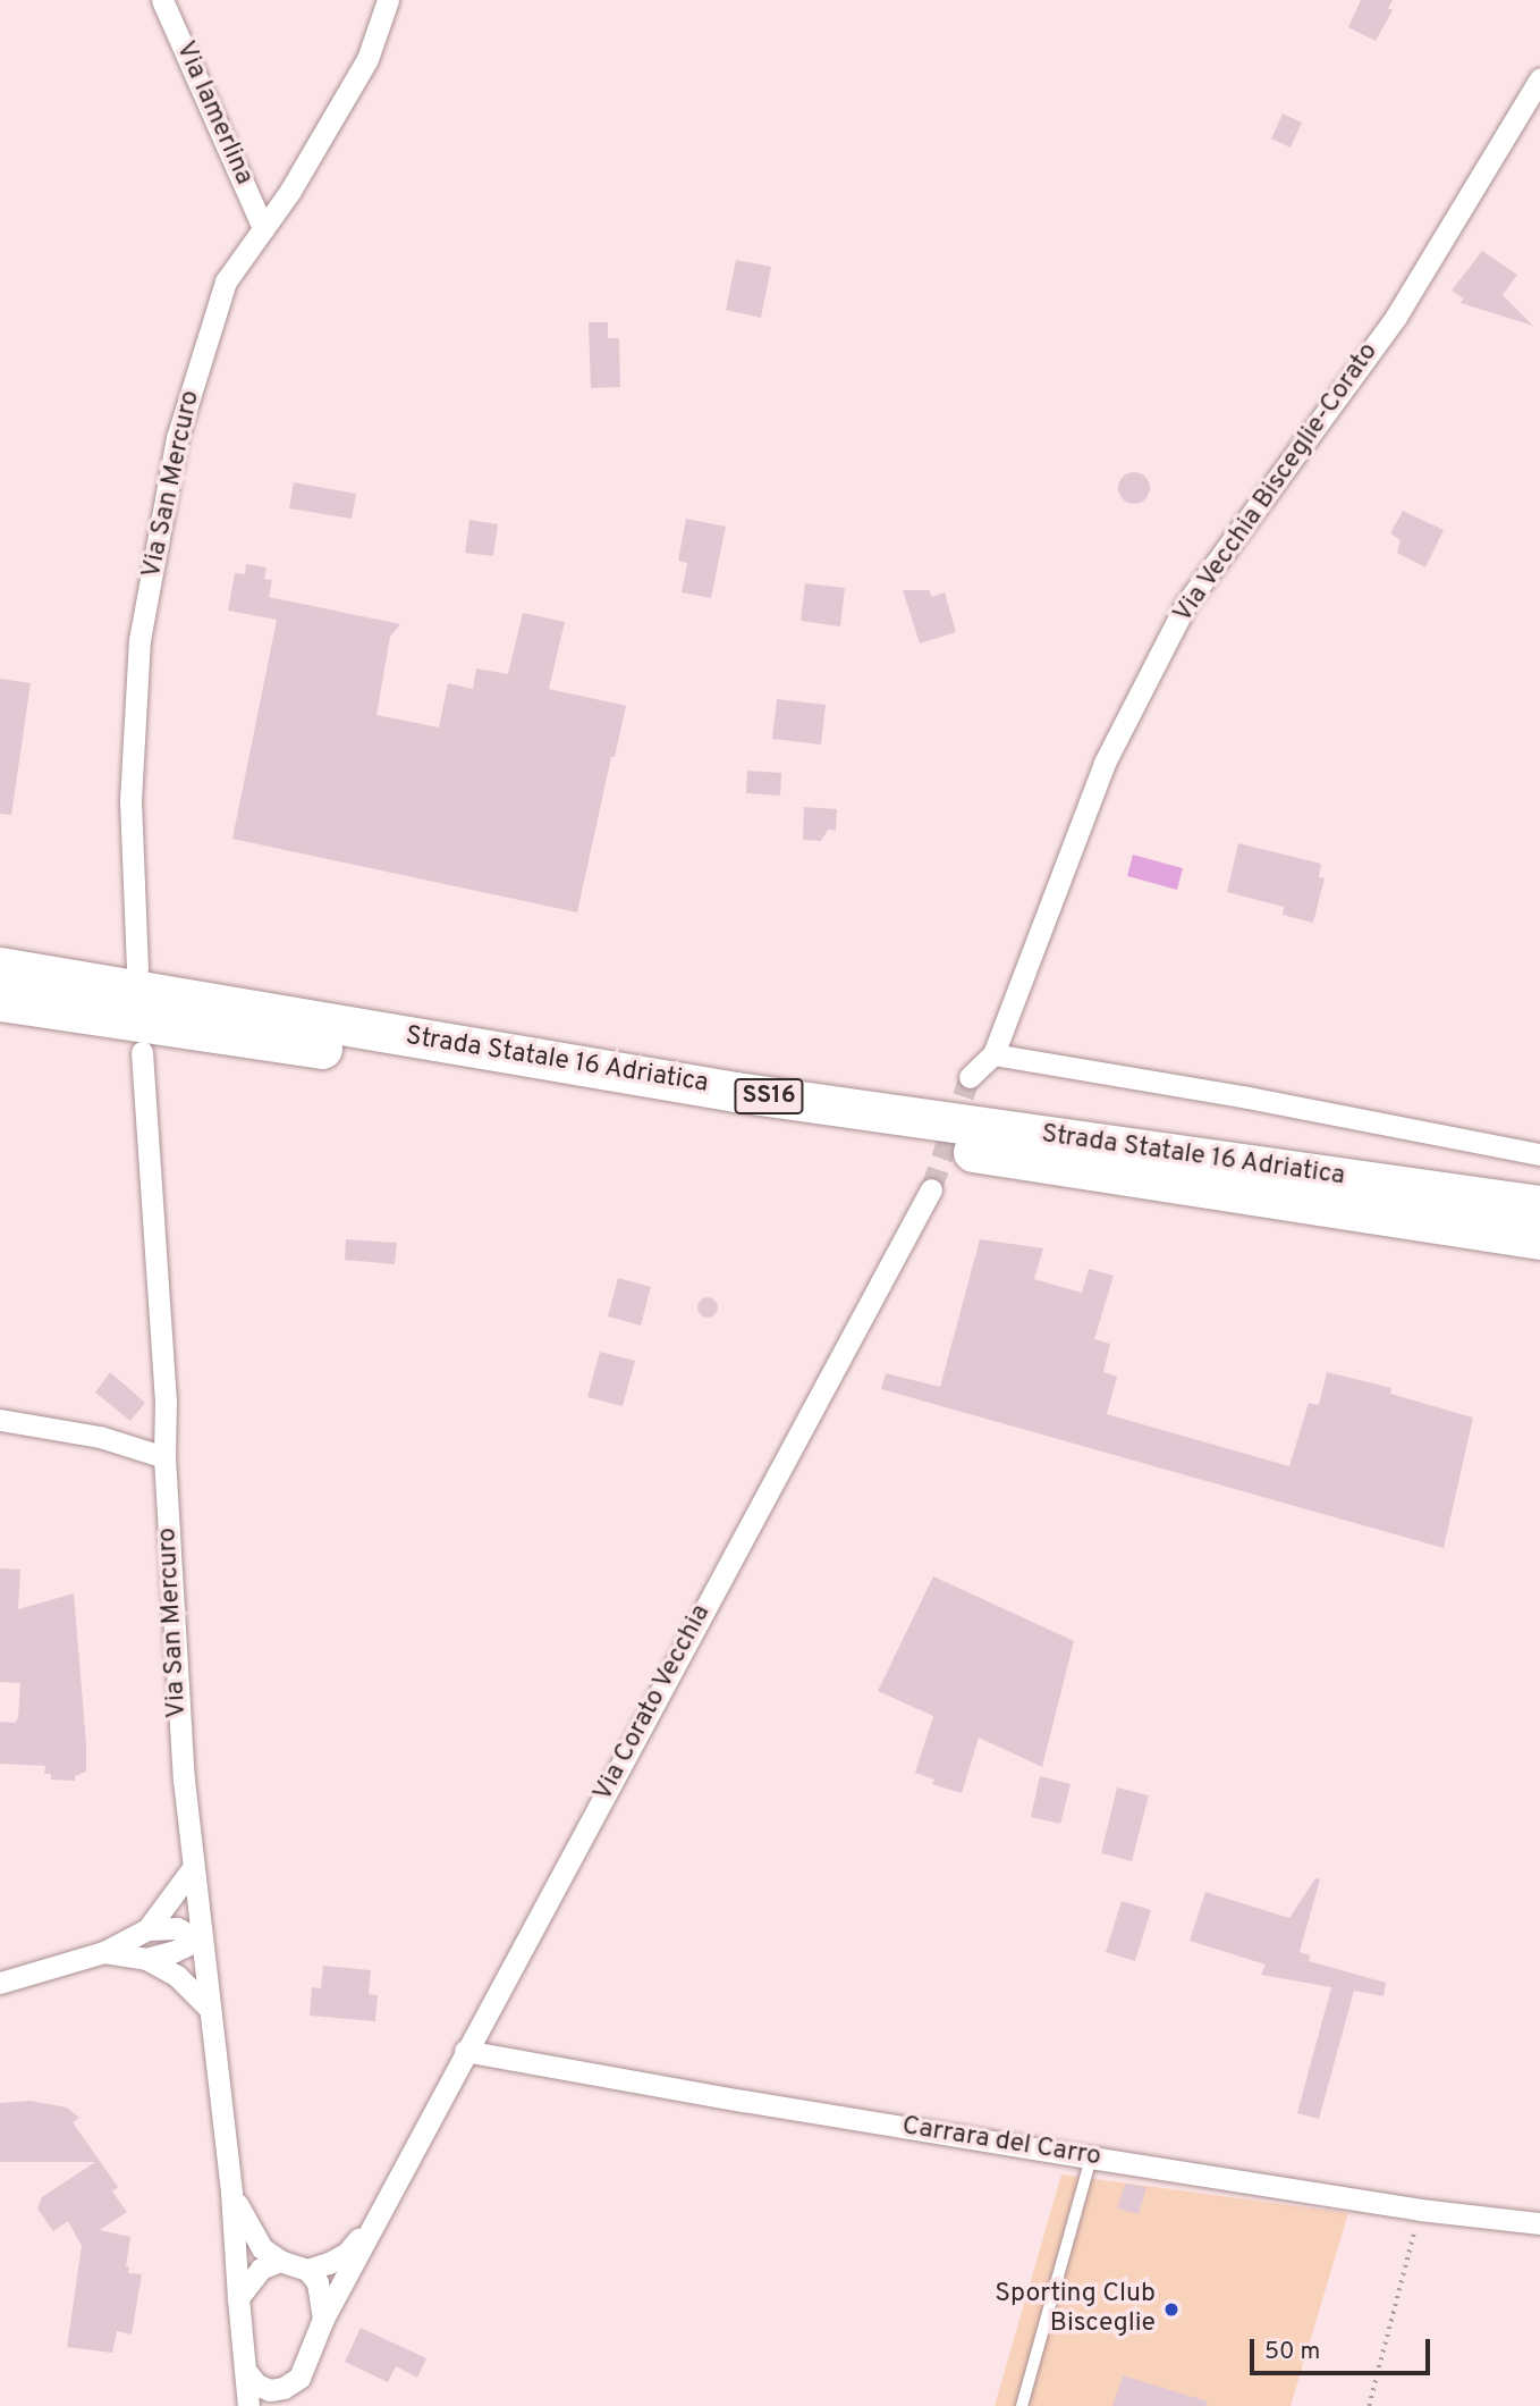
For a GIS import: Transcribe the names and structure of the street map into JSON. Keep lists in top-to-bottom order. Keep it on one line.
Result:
{"streets":{"highway":["Strada Statale 16 Adriatica","SS16"],"street":["Via lamerlina","Via Vecchia Bisceglie-Corato","Via San Mercuro","Via Corato Vecchia","Carrara del Carro"]},"crossings":[["Via lamerlina","Via San Mercuro"],["Via San Mercuro","Via Corato Vecchia"],["Via Corato Vecchia","Carrara del Carro"]],"places":["Sporting Club Bisceglie"],"scale_bar":"50 m"}
